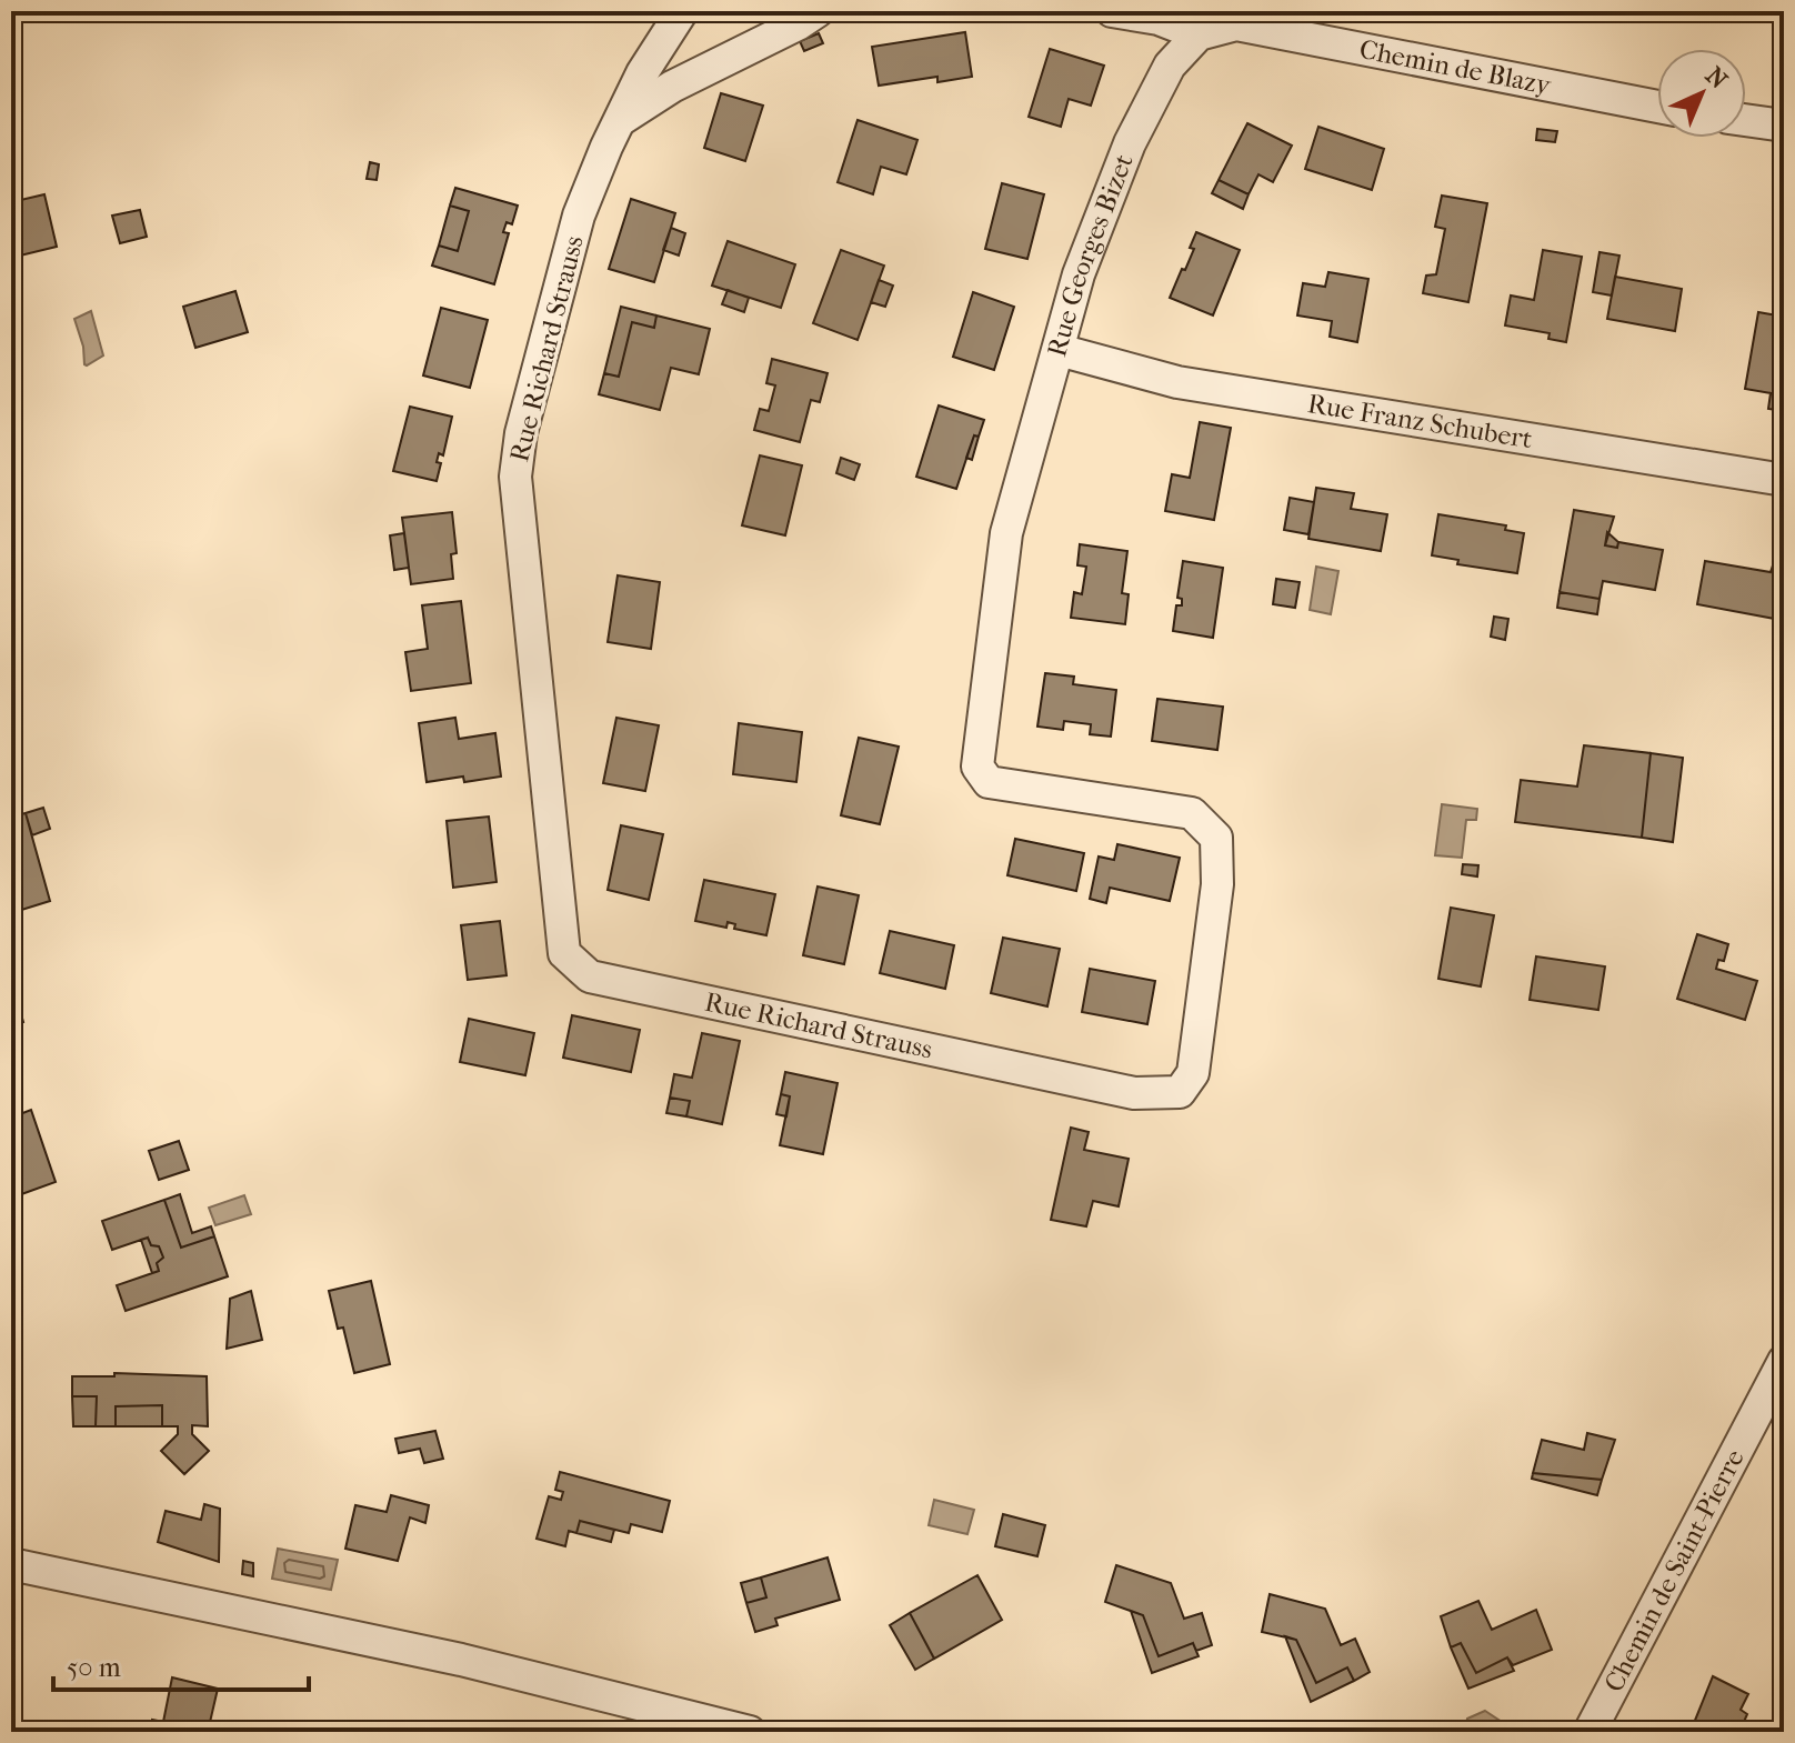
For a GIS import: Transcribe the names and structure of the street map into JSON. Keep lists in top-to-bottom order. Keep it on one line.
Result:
{"streets":{"street":["Chemin de Blazy","Rue Georges Bizet","Rue Richard Strauss","Rue Franz Schubert","Chemin de Saint-Pierre"]},"crossings":[["Chemin de Blazy","Rue Georges Bizet"],["Rue Georges Bizet","Rue Richard Strauss"],["Rue Georges Bizet","Rue Franz Schubert"]],"scale_bar":"50 m","north":"top right"}
